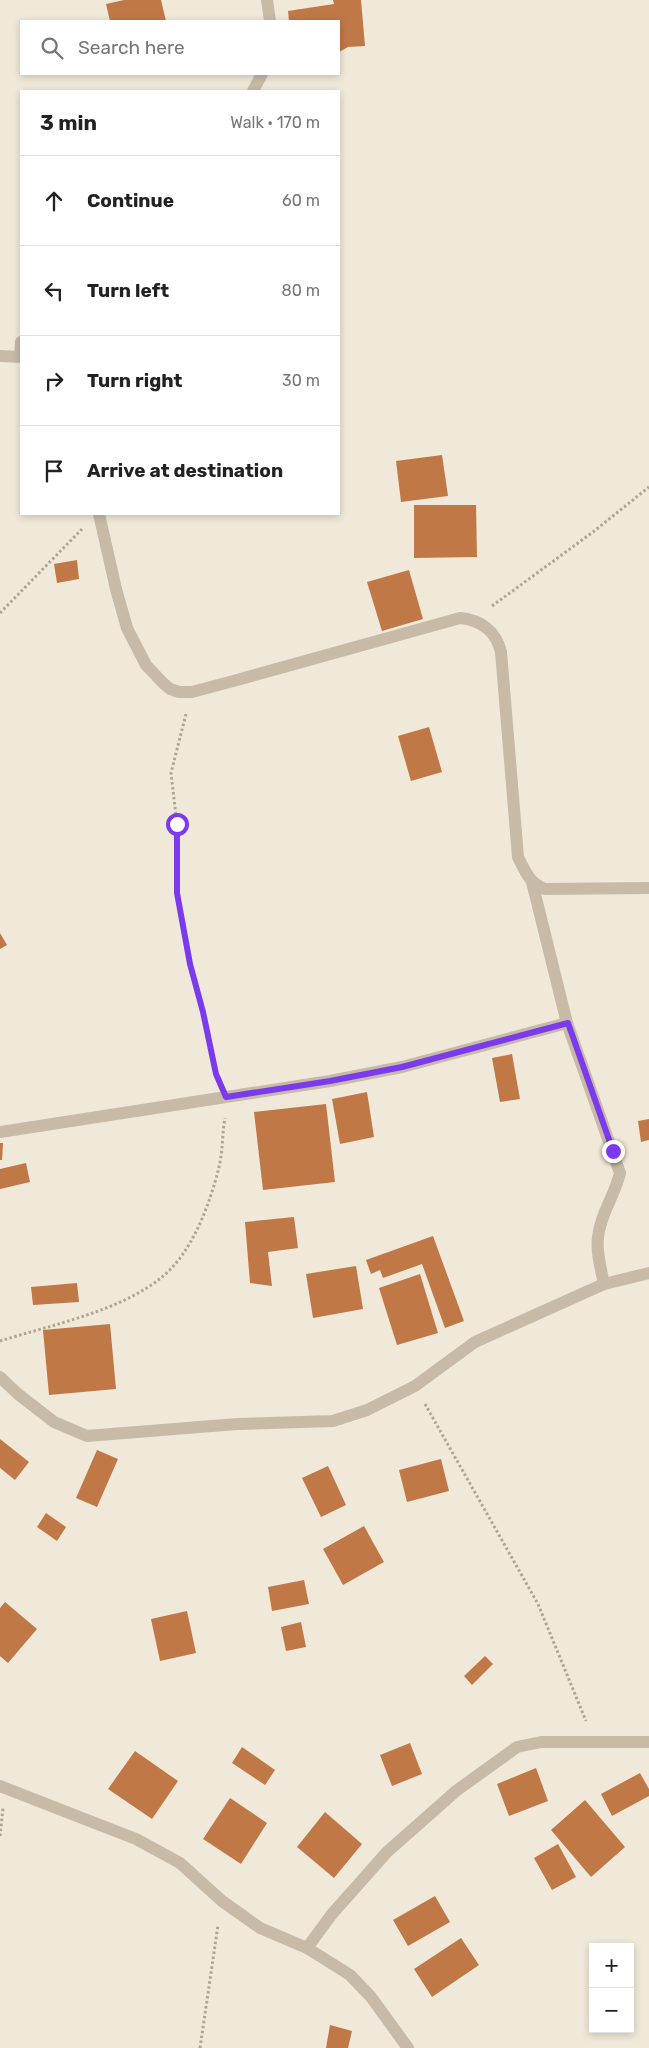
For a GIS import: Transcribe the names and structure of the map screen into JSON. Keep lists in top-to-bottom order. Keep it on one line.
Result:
{"page":{"search":"Search here","heading":["3 min","Walk · 170 m"],"list":[["Continue","60 m"],["Turn left","80 m"],["Turn right","30 m"],"Arrive at destination"],"map_buttons":["+","−"]}}
